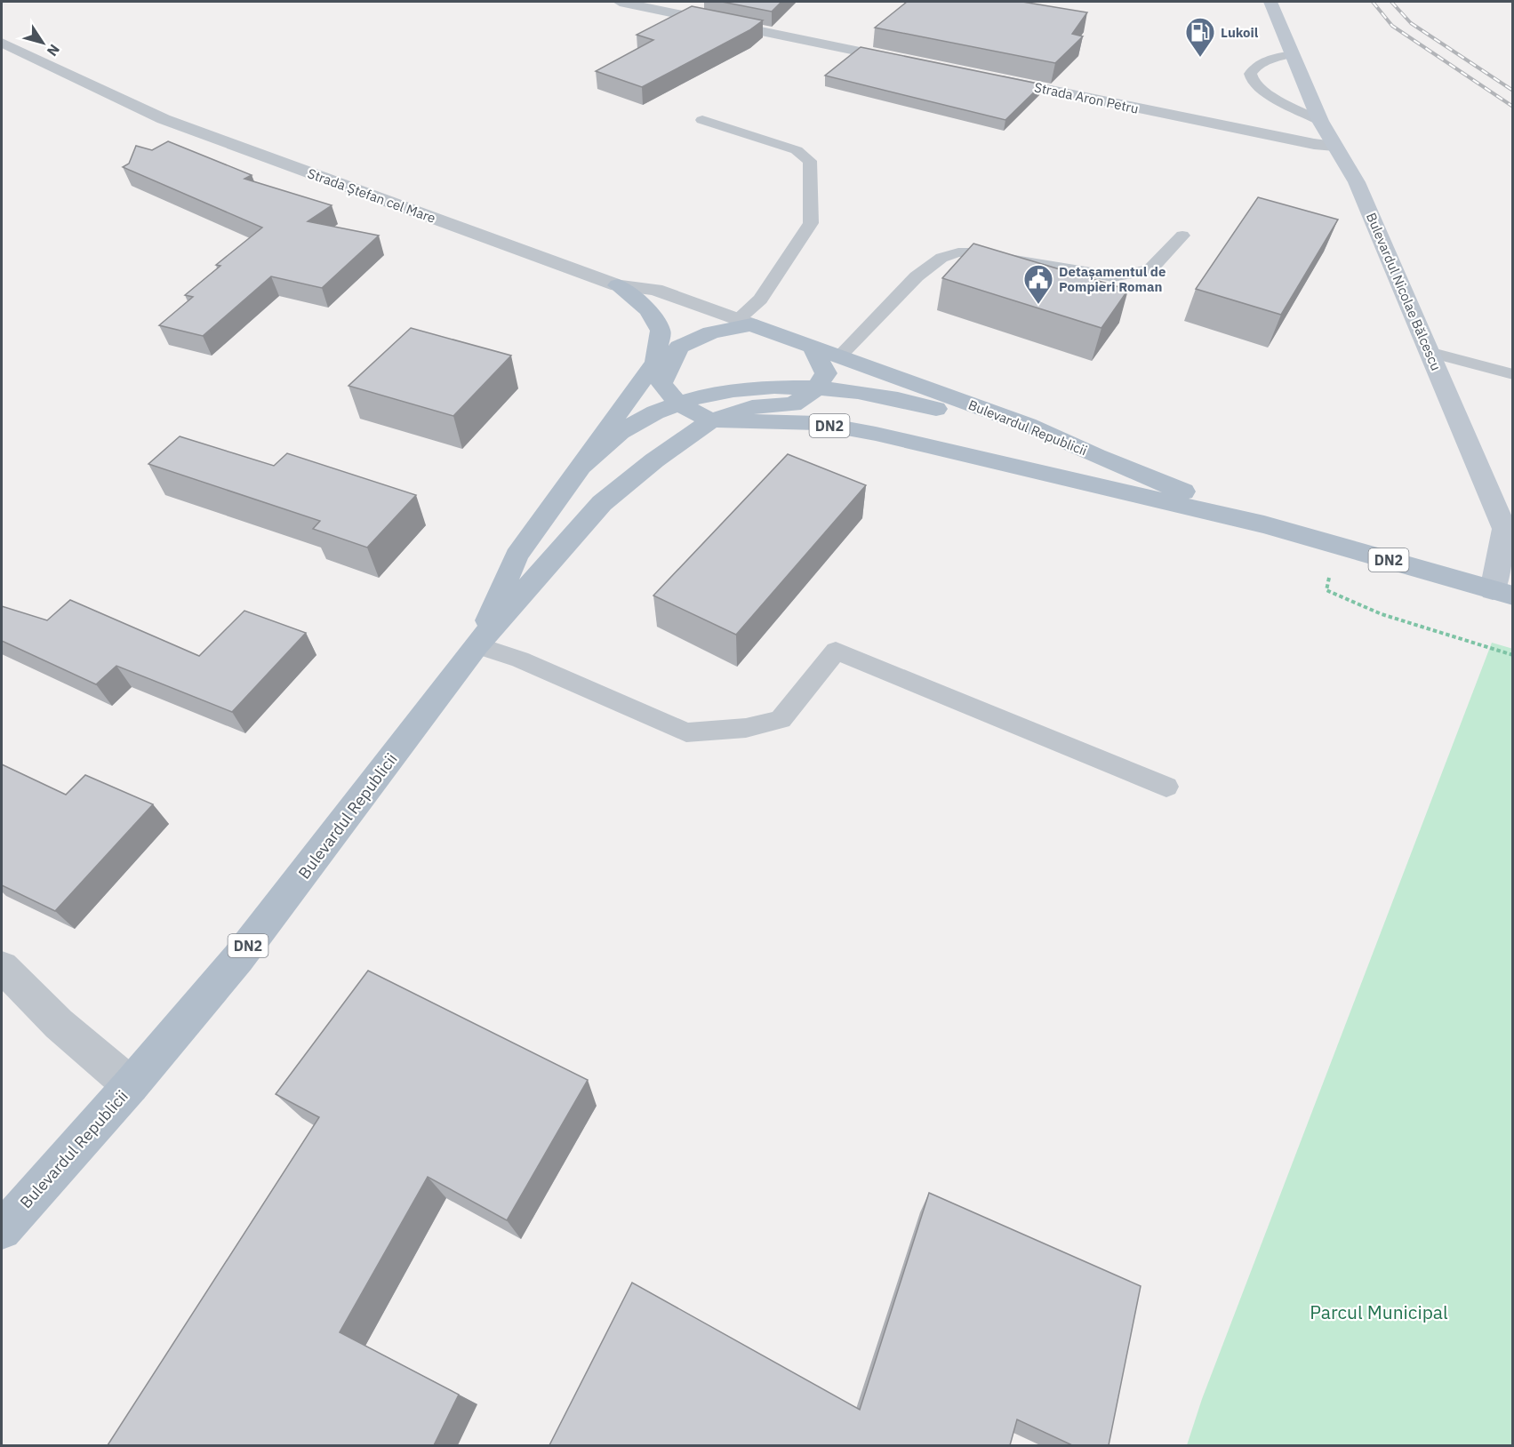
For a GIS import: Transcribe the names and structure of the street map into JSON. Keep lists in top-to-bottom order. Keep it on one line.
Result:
{"streets":{"main road":["Bulevardul Nicolae Bălcescu","DN2","Bulevardul Republicii"],"street":["Strada Aron Petru","Strada Ștefan cel Mare"]},"crossings":[["Strada Aron Petru","Bulevardul Nicolae Bălcescu"],["Strada Ștefan cel Mare","Bulevardul Republicii"],["Bulevardul Nicolae Bălcescu","DN2"],["DN2","Bulevardul Republicii"]],"parks":["Parcul Municipal"],"places":{"fuel station":["Lukoil"],"public building":["Detașamentul de Pompieri Roman"]},"north":"bottom right"}
